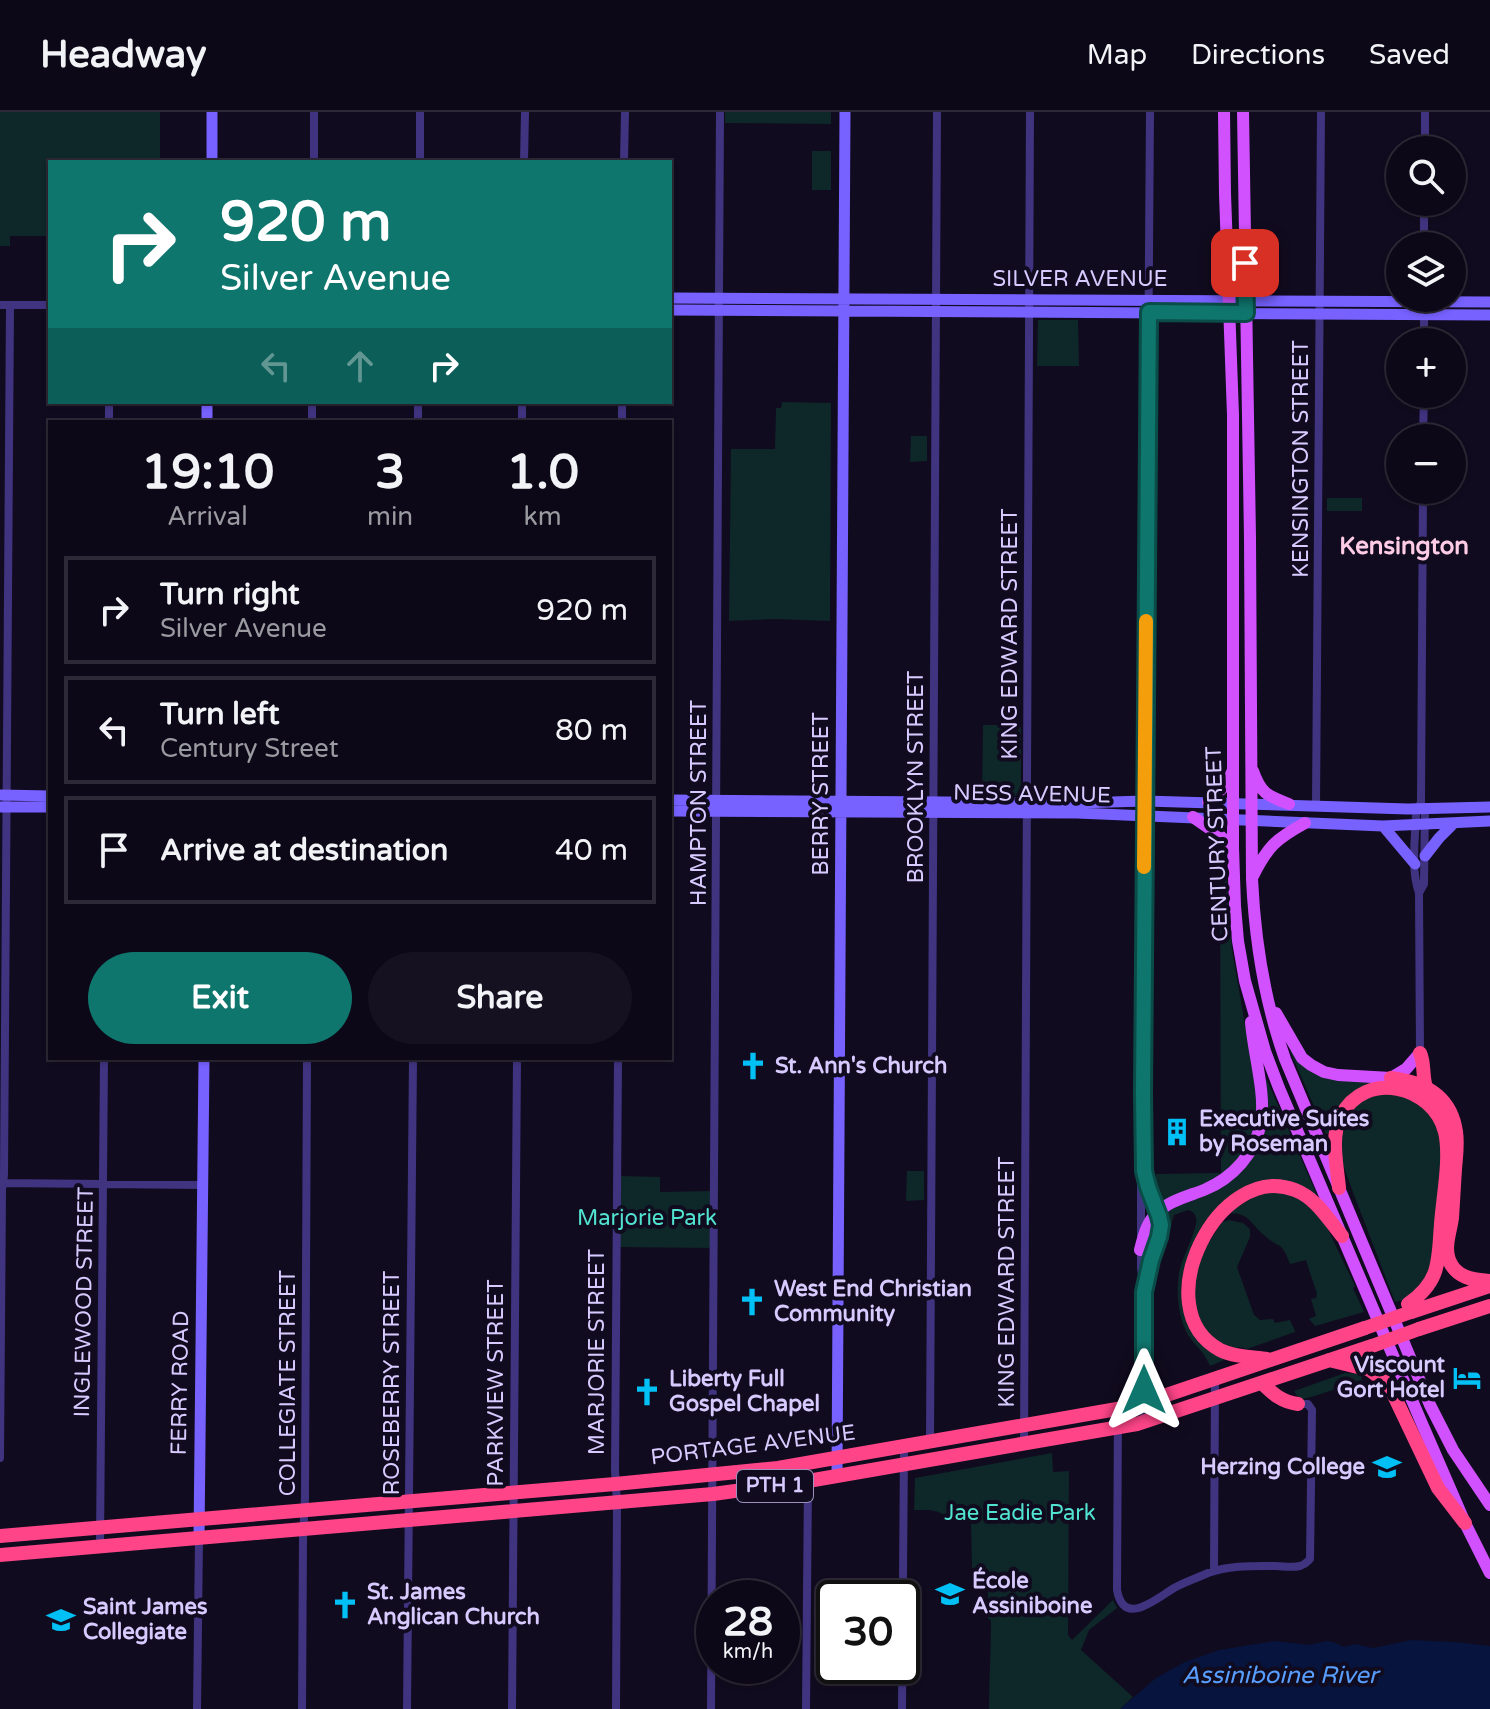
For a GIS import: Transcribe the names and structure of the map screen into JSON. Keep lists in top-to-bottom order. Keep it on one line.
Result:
{"streets":{"highway":["PORTAGE AVENUE","PTH 1"],"main road":["CENTURY STREET"],"street":["SILVER AVENUE","KENSINGTON STREET","KING EDWARD STREET","BROOKLYN STREET","BERRY STREET","NESS AVENUE","HAMPTON STREET","INGLEWOOD STREET","MARJORIE STREET","FERRY ROAD","COLLEGIATE STREET","ROSEBERRY STREET","PARKVIEW STREET"]},"crossings":[["SILVER AVENUE","KENSINGTON STREET"],["SILVER AVENUE","KING EDWARD STREET"],["SILVER AVENUE","BROOKLYN STREET"],["SILVER AVENUE","BERRY STREET"],["SILVER AVENUE","HAMPTON STREET"],["SILVER AVENUE","CENTURY STREET"],["KENSINGTON STREET","NESS AVENUE"],["KING EDWARD STREET","NESS AVENUE"],["KING EDWARD STREET","PORTAGE AVENUE"],["BROOKLYN STREET","NESS AVENUE"],["BROOKLYN STREET","PORTAGE AVENUE"],["BERRY STREET","NESS AVENUE"],["BERRY STREET","PORTAGE AVENUE"],["NESS AVENUE","HAMPTON STREET"],["NESS AVENUE","CENTURY STREET"],["HAMPTON STREET","PORTAGE AVENUE"],["INGLEWOOD STREET","PORTAGE AVENUE"],["MARJORIE STREET","PORTAGE AVENUE"],["FERRY ROAD","PORTAGE AVENUE"],["COLLEGIATE STREET","PORTAGE AVENUE"],["ROSEBERRY STREET","PORTAGE AVENUE"],["PARKVIEW STREET","PORTAGE AVENUE"]],"districts":["Kensington"],"water":["Assiniboine River"],"parks":["Marjorie Park","Jae Eadie Park"],"places":{"church":["St. Ann's Church","West End Christian Community","Liberty Full Gospel Chapel","St. James Anglican Church"],"building":["Executive Suites by Roseman"],"hotel":["Viscount Gort Hotel"],"school or university":["Herzing College","École Assiniboine","Saint James Collegiate"]},"page":{"header":"Headway","nav":["Map","Directions","Saved"],"map_buttons":["+","−"],"turn":["920 m","Silver Avenue"],"eta":["19:10","Arrival","3","min","1.0","km"],"list":[{"name":"Turn right","note":"Silver Avenue","value":"920 m"},{"name":"Turn left","note":"Century Street","value":"80 m"},{"name":"Arrive at destination","value":"40 m"}],"buttons":["Exit","Share"],"speed":"28 km/h","limit":"30"}}
